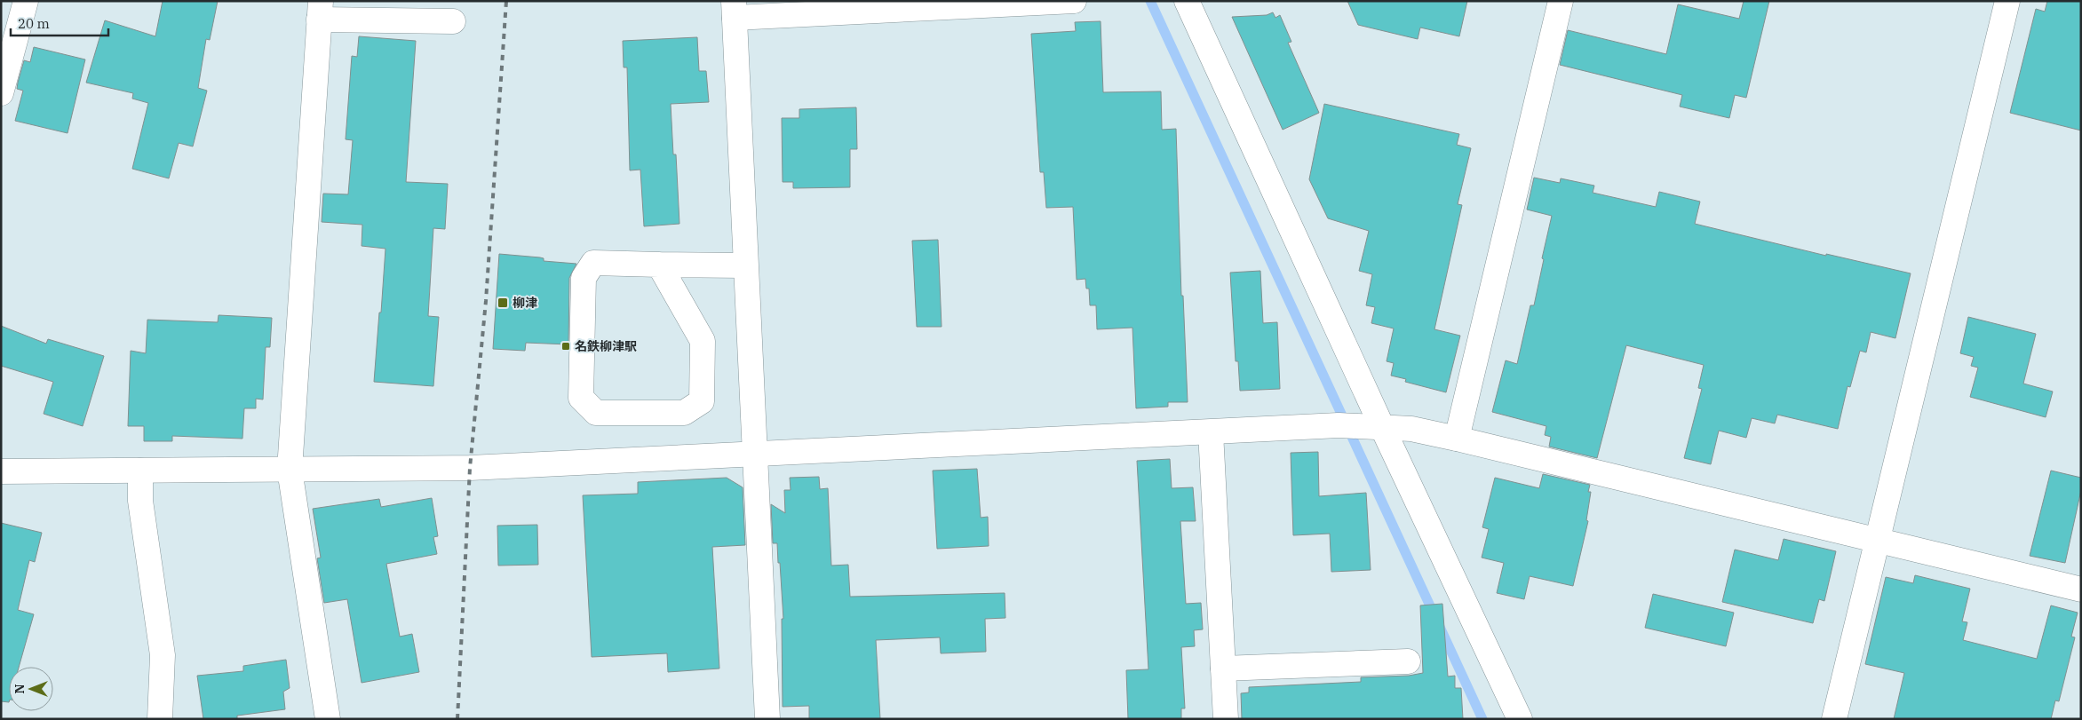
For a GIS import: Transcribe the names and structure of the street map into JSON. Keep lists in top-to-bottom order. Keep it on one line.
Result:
{"places":{"transit":["柳津","名鉄柳津駅"]},"scale_bar":"20 m","north":"left"}
